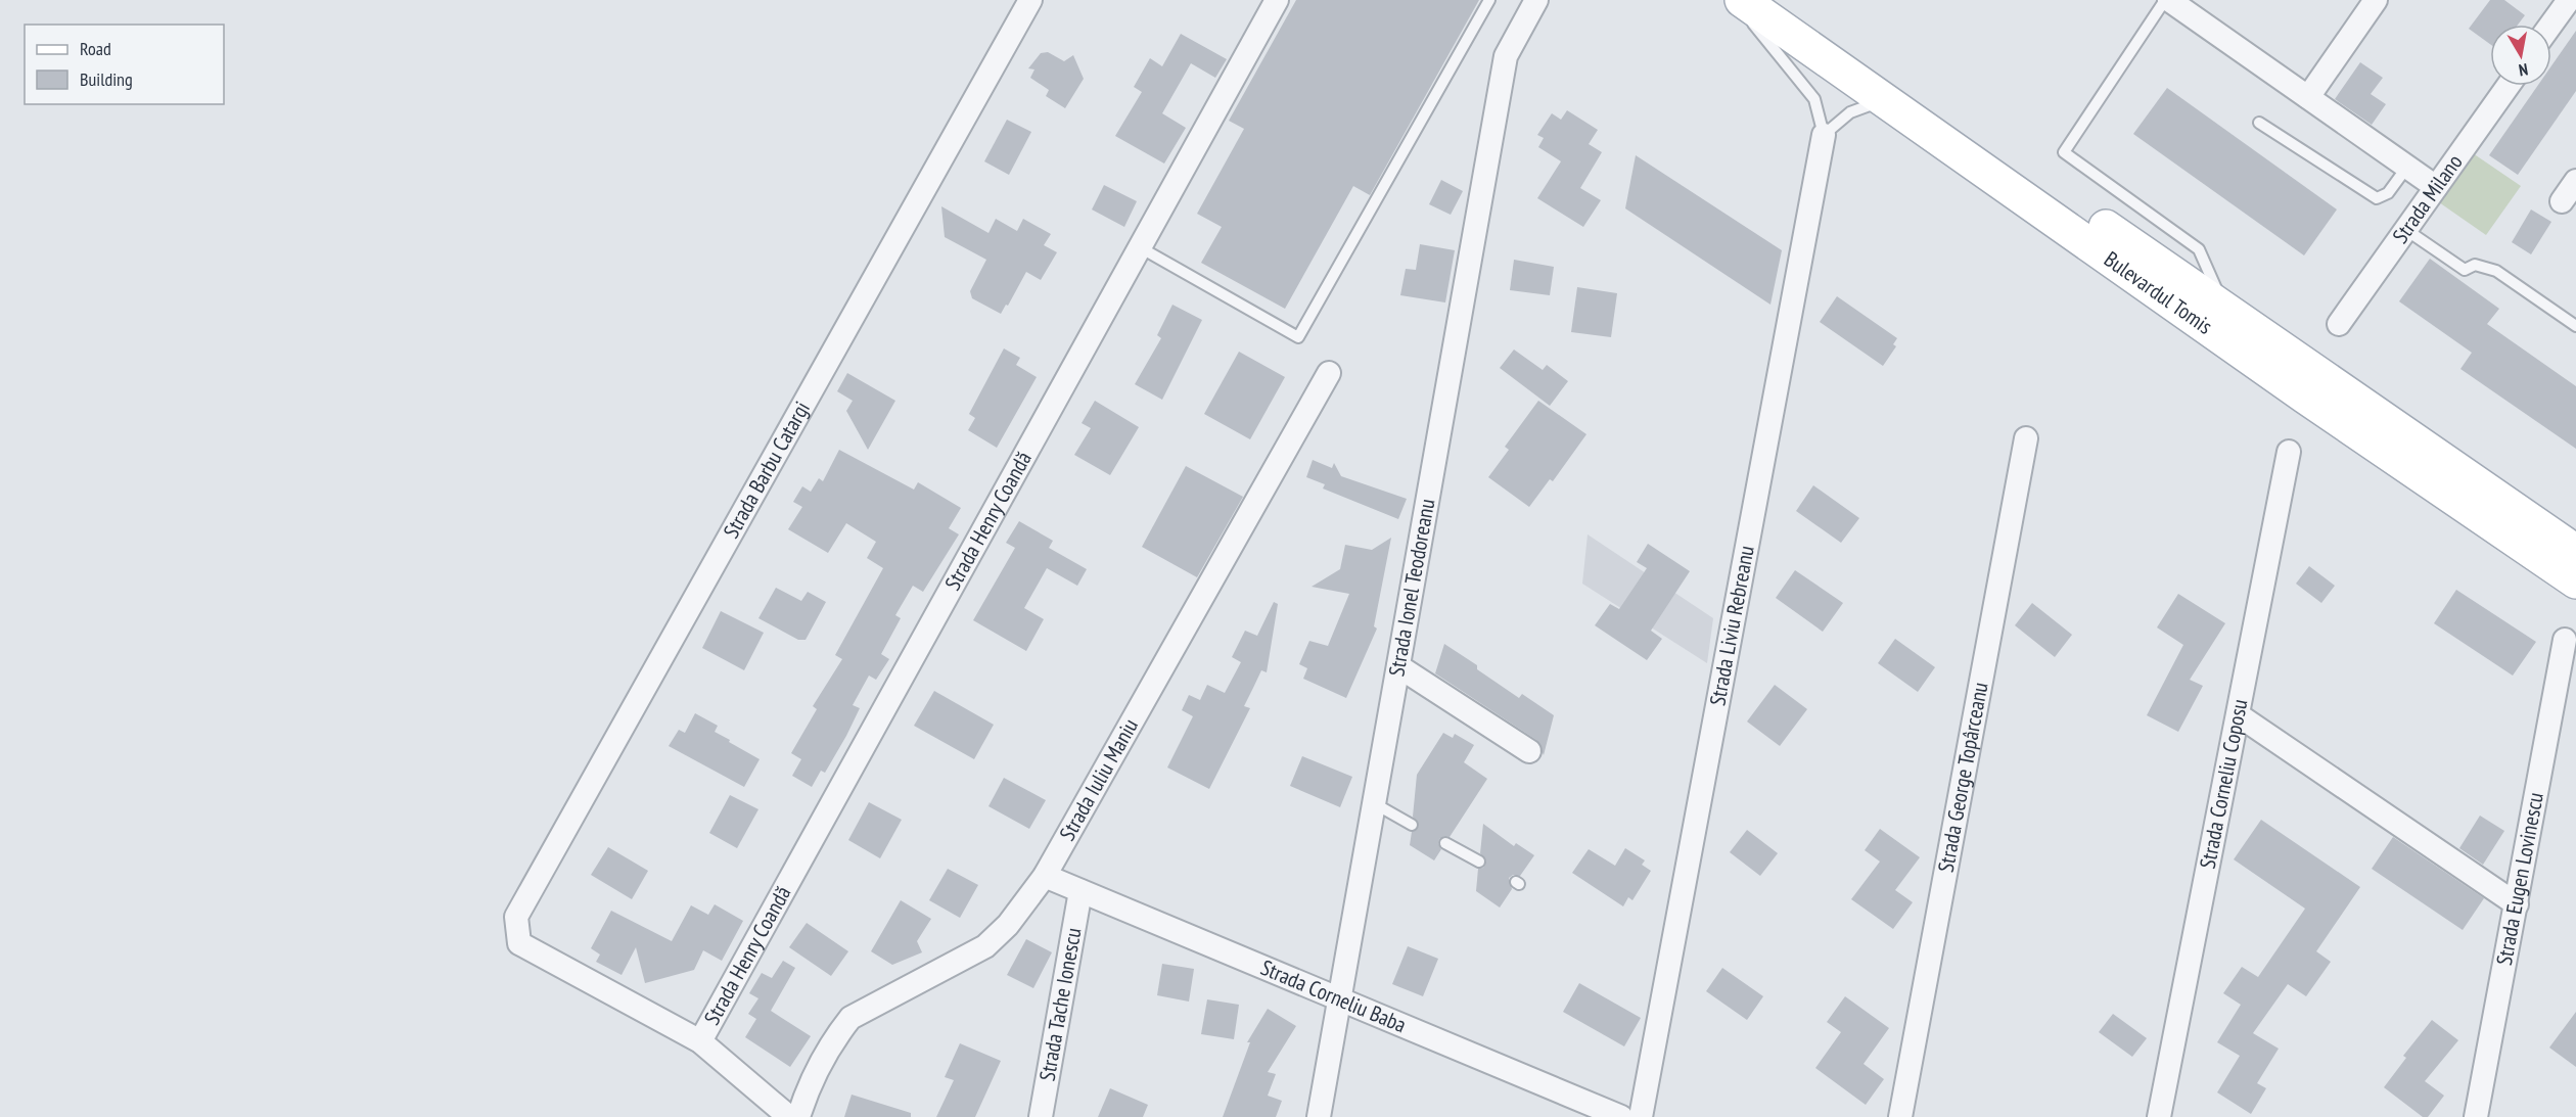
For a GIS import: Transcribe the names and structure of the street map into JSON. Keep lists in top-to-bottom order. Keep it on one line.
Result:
{"streets":{"main road":["Bulevardul Tomis"],"street":["Strada Milano","Strada Barbu Catargi","Strada Henry Coandă","Strada Ionel Teodoreanu","Strada Liviu Rebreanu","Strada George Topârceanu","Strada Iuliu Maniu","Strada Corneliu Coposu","Strada Eugen Lovinescu","Strada Corneliu Baba","Strada Tache Ionescu"]},"crossings":[["Strada Barbu Catargi","Strada Henry Coandă"],["Strada Ionel Teodoreanu","Strada Corneliu Baba"],["Strada Iuliu Maniu","Strada Corneliu Baba"],["Strada Corneliu Baba","Strada Tache Ionescu"]],"legend":["Road","Building"],"north":"bottom"}
